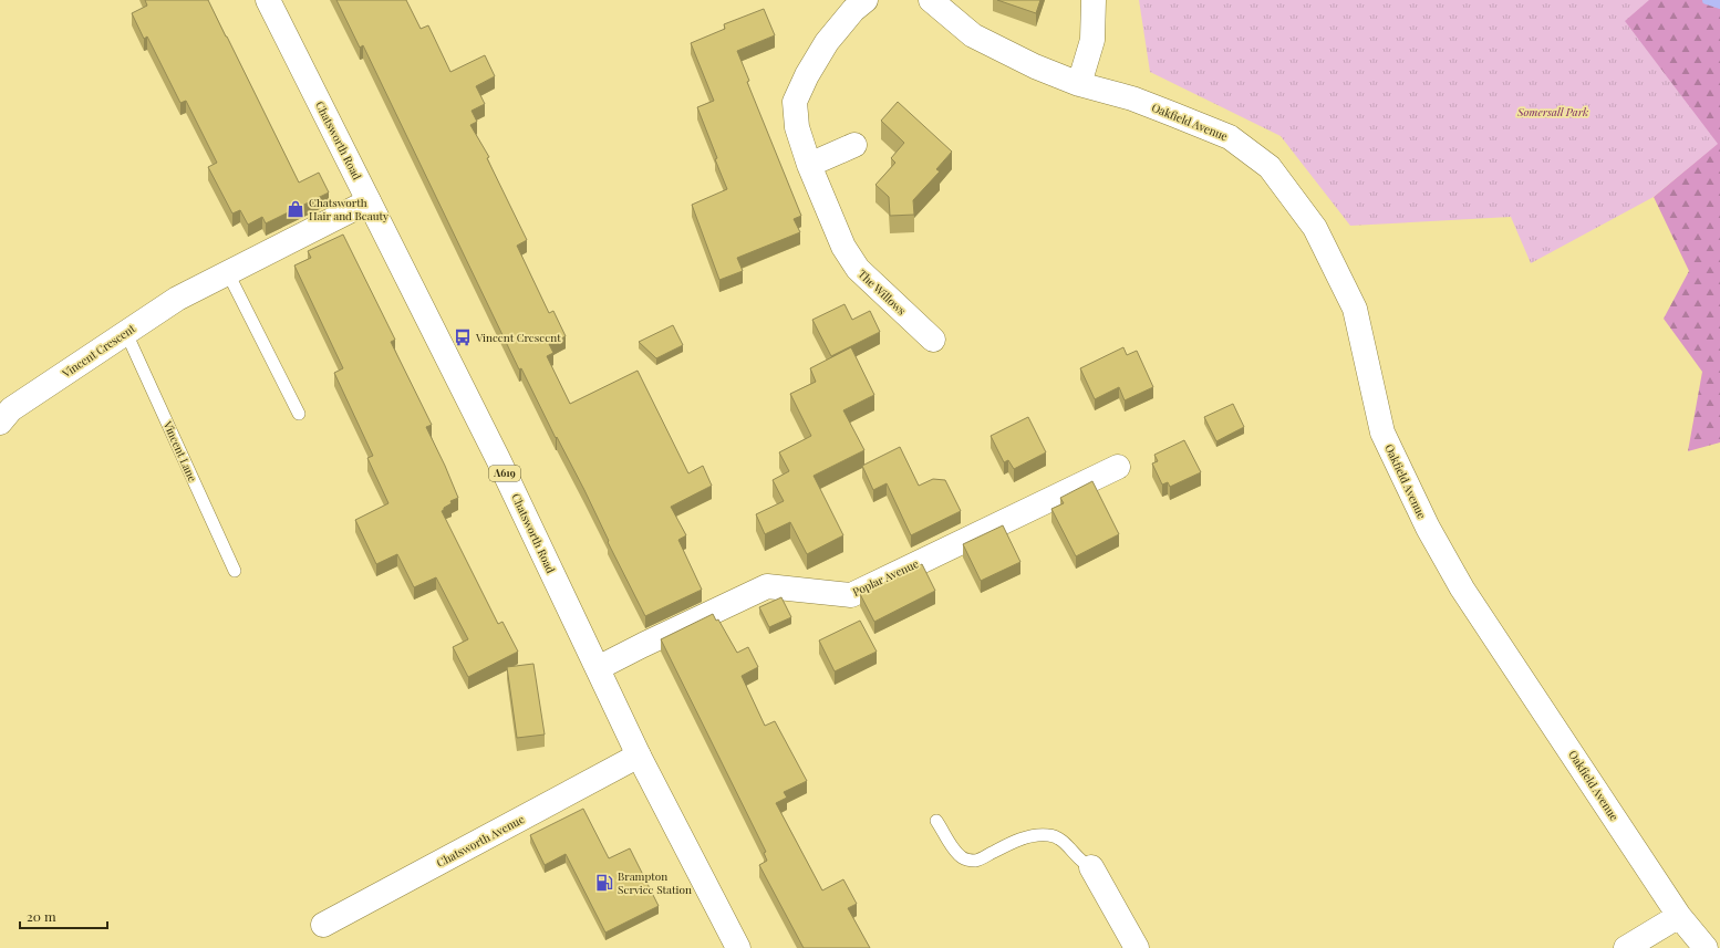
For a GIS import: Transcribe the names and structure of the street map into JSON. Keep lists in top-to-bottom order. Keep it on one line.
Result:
{"streets":{"main road":["Oakfield Avenue","Chatsworth Road","The Willows","Vincent Crescent","A619","Poplar Avenue","Chatsworth Avenue"],"lane":["Vincent Lane"]},"crossings":[["Chatsworth Road","Vincent Crescent"],["Chatsworth Road","Poplar Avenue"],["Chatsworth Road","Chatsworth Avenue"],["Vincent Crescent","Vincent Lane"]],"parks":["Somersall Park"],"places":{"shop":["Chatsworth Hair and Beauty"],"bus stop":["Vincent Crescent"],"fuel station":["Brampton Service Station"]},"scale_bar":"20 m"}
